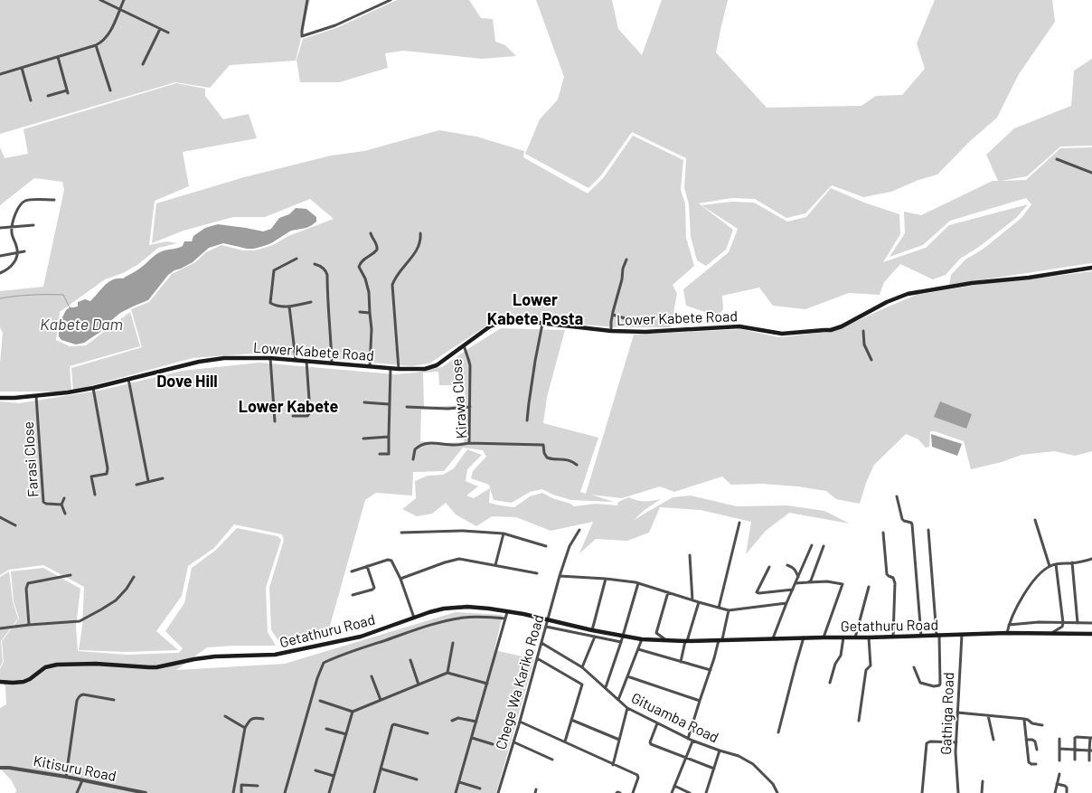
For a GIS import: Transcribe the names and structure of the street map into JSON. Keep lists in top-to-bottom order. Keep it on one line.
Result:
{"streets":{"main road":["Lower Kabete Road","Getathuru Road"],"street":["Kirawa Close","Farasi Close","Chege Wa Kariko Road","Gathiga Road","Gituamba Road","Kitisuru Road"]},"crossings":[["Lower Kabete Road","Kirawa Close"],["Lower Kabete Road","Farasi Close"],["Getathuru Road","Chege Wa Kariko Road"],["Getathuru Road","Gathiga Road"],["Chege Wa Kariko Road","Gituamba Road"]],"districts":["Lower Kabete Posta","Dove Hill","Lower Kabete"],"water":["Kabete Dam"]}
